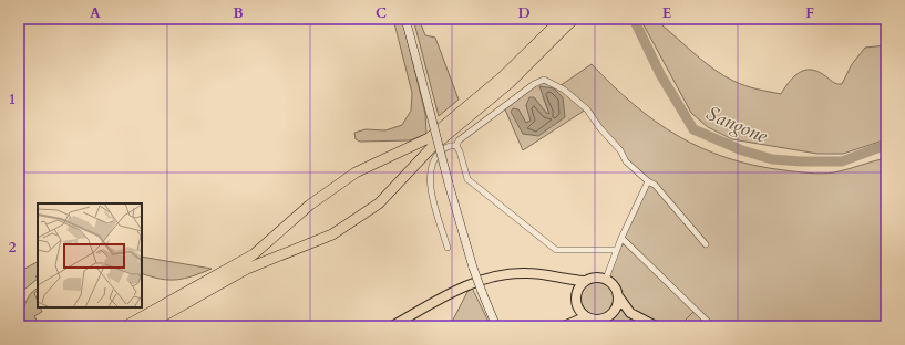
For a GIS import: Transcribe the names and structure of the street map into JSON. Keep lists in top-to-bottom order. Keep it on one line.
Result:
{"water":["Sangone"],"grid":{"columns":["A","B","C","D","E","F"],"rows":["1","2"]}}
